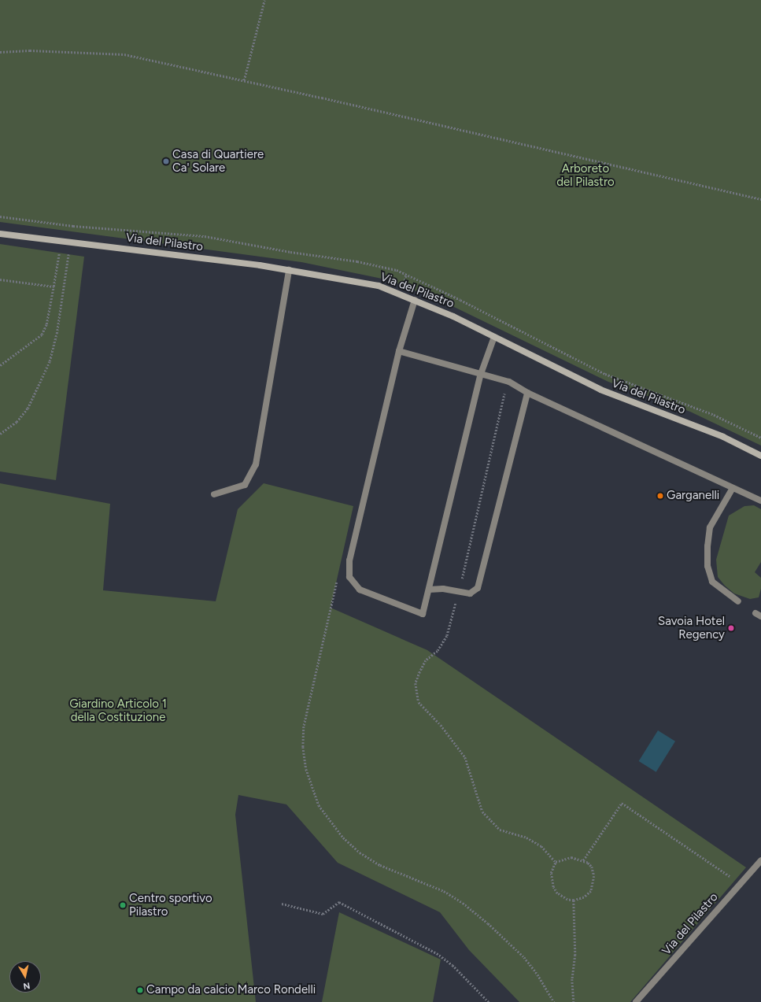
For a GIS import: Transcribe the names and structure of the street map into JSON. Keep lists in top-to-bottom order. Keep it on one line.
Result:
{"streets":{"street":["Via del Pilastro"]},"parks":["Arboreto del Pilastro","Giardino Articolo 1 della Costituzione"],"places":["Casa di Quartiere Ca' Solare","Garganelli","Savoia Hotel Regency","Centro sportivo Pilastro","Campo da calcio Marco Rondelli"],"north":"bottom"}
